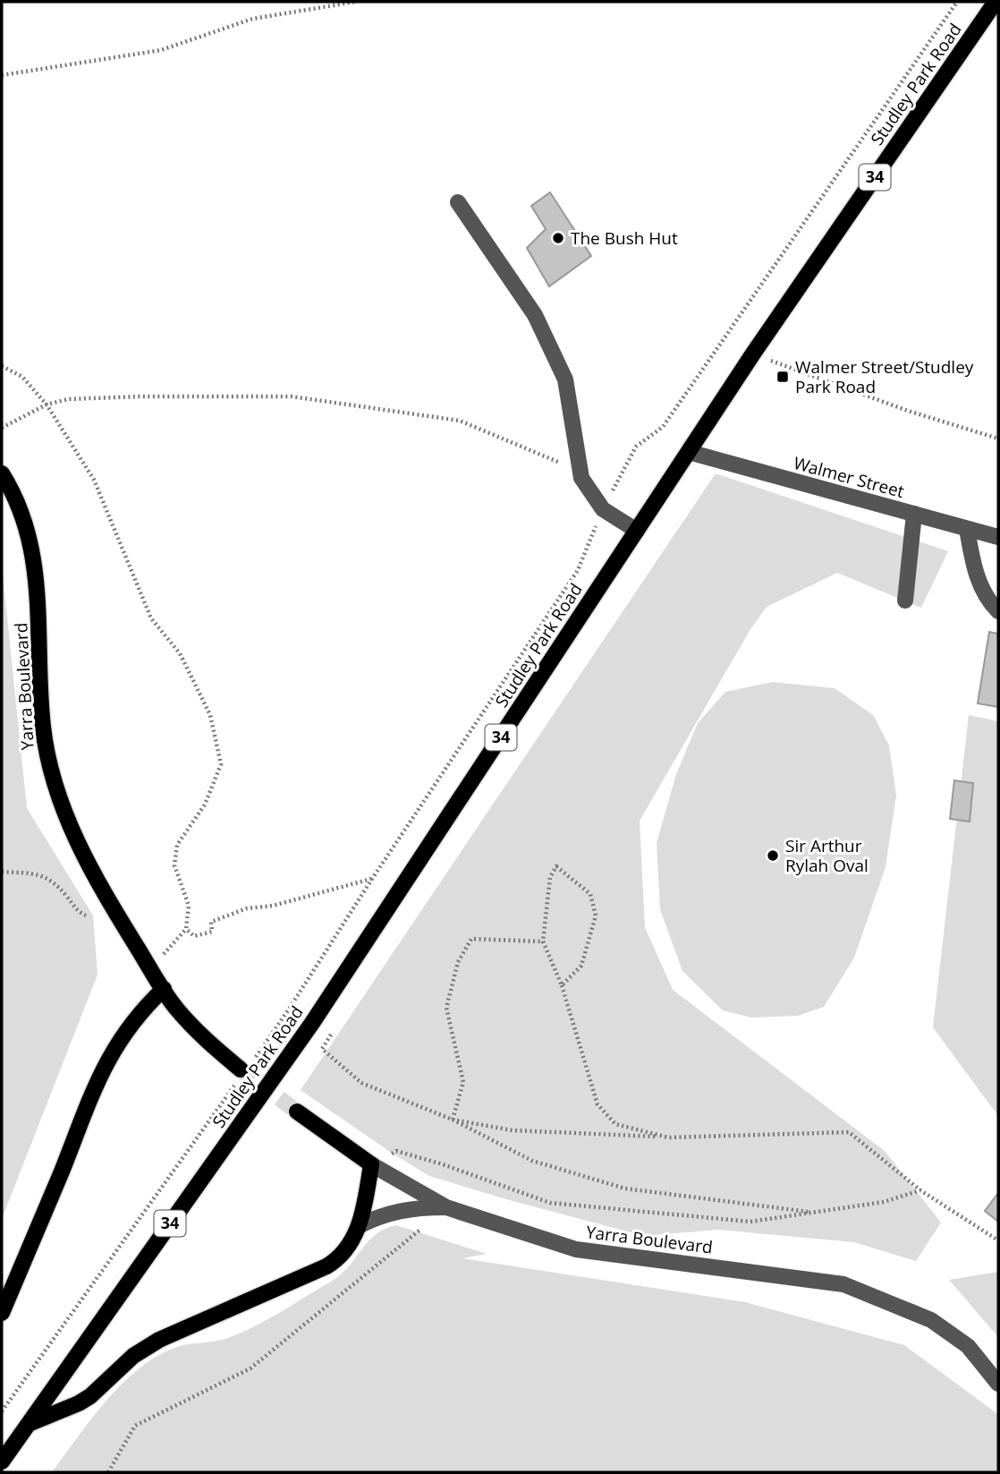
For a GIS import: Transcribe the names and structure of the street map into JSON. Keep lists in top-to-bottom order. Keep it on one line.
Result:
{"streets":{"main road":["Studley Park Road","34","Yarra Boulevard"],"street":["Walmer Street"]},"crossings":[["Studley Park Road","Walmer Street"]],"places":{"other":["The Bush Hut","Sir Arthur Rylah Oval"],"transit":["Walmer Street/Studley Park Road"]}}
